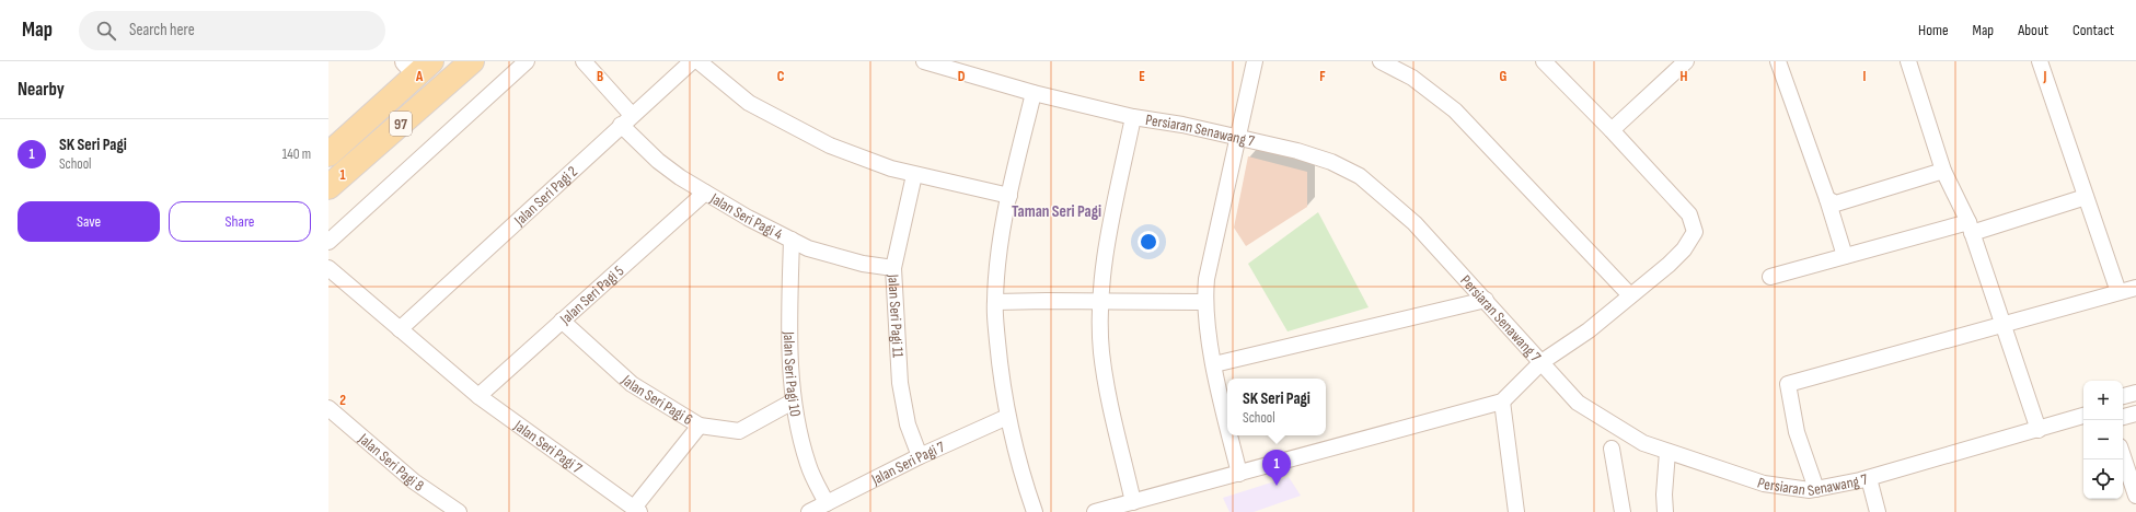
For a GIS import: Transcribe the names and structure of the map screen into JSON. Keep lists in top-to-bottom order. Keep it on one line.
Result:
{"streets":{"main road":["97"],"street":["Persiaran Senawang 7","Jalan Seri Pagi 2","Jalan Seri Pagi 4","Jalan Seri Pagi 5","Jalan Seri Pagi 11","Jalan Seri Pagi 10","Jalan Seri Pagi 6","Jalan Seri Pagi 7","Jalan Seri Pagi 8"]},"crossings":[["Jalan Seri Pagi 2","Jalan Seri Pagi 4"],["Jalan Seri Pagi 2","Jalan Seri Pagi 7"],["Jalan Seri Pagi 4","Jalan Seri Pagi 5"],["Jalan Seri Pagi 4","Jalan Seri Pagi 11"],["Jalan Seri Pagi 4","Jalan Seri Pagi 10"],["Jalan Seri Pagi 5","Jalan Seri Pagi 6"],["Jalan Seri Pagi 5","Jalan Seri Pagi 7"],["Jalan Seri Pagi 11","Jalan Seri Pagi 7"],["Jalan Seri Pagi 10","Jalan Seri Pagi 6"],["Jalan Seri Pagi 10","Jalan Seri Pagi 7"]],"districts":["Taman Seri Pagi"],"page":{"header":"Map","search":"Search here","nav":["Home","Map","About","Contact"],"heading":"Nearby","list":[{"mark":"1","name":"SK Seri Pagi","note":"School","value":"140 m"}],"buttons":["Save","Share"],"popup":["SK Seri Pagi","School"],"map_buttons":["+","−"],"pins":"1"},"grid":{"columns":["A","B","C","D","E","F","G","H","I","J"],"rows":["1","2"]}}
